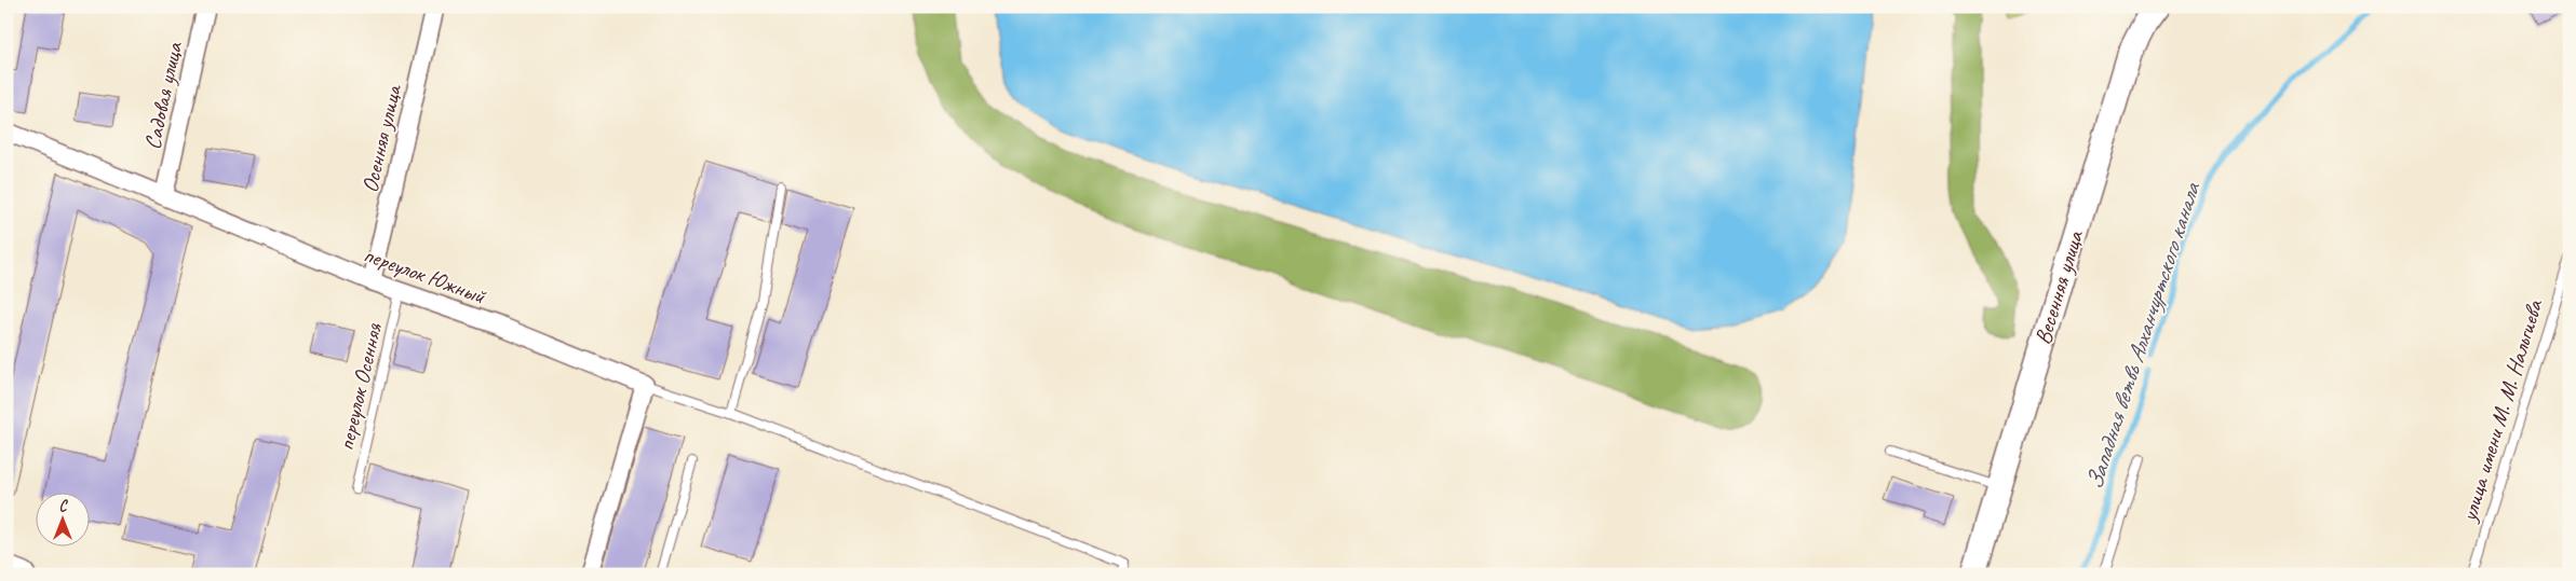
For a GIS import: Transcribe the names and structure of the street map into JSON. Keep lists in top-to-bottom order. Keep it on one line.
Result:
{"streets":{"street":["Садовая улица","Осенняя улица","переулок Южный","Весенняя улица"],"lane":["переулок Осенняя","улица имени М. М. Нальгиева"]},"crossings":[["Садовая улица","переулок Южный"],["Осенняя улица","переулок Южный"],["переулок Южный","переулок Осенняя"]],"water":["Западная ветвь Алханчуртского канала"],"north":"top"}
